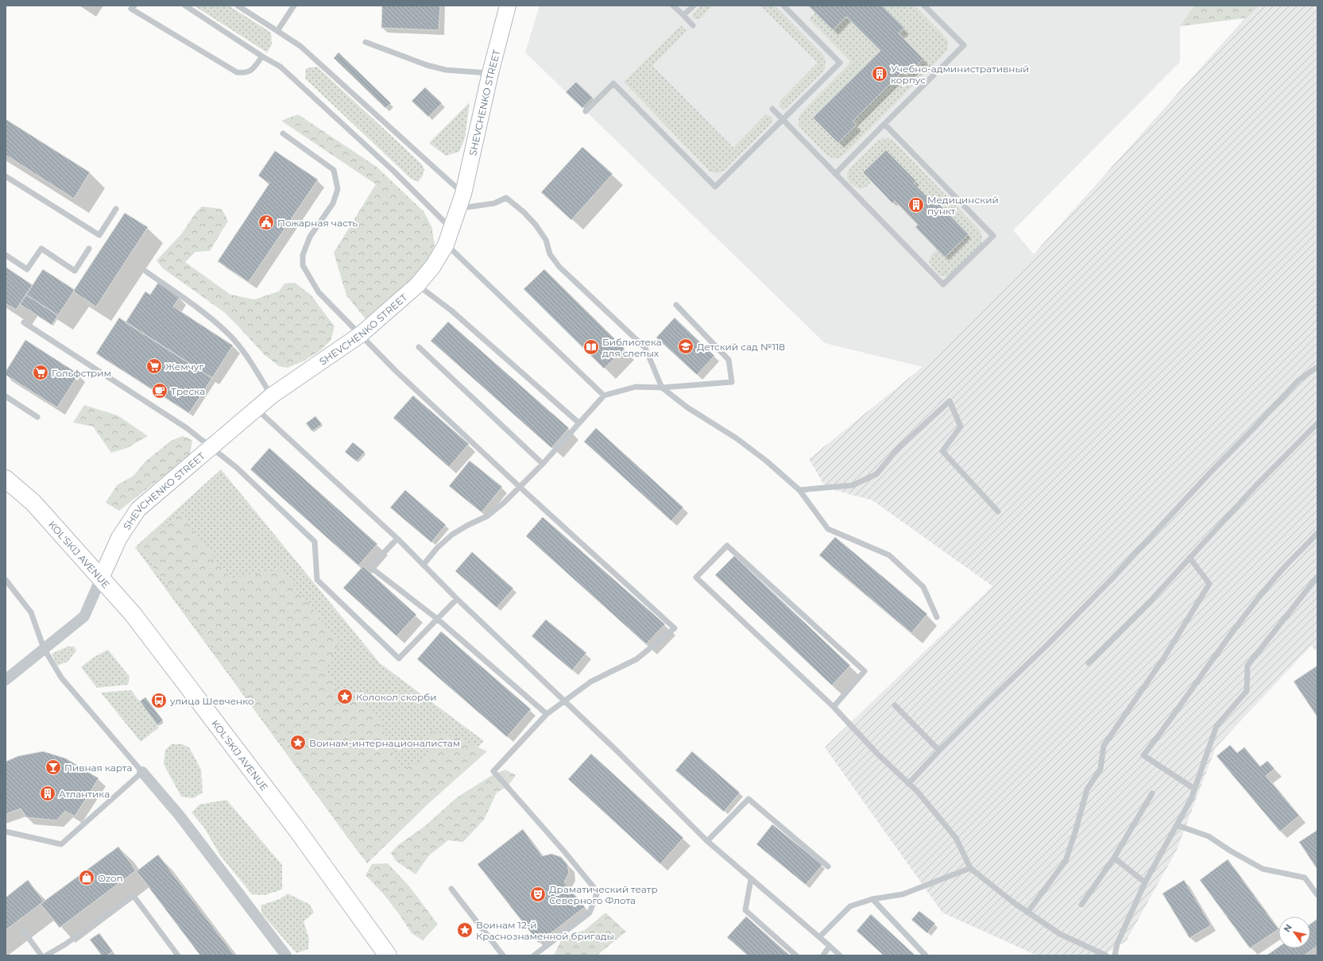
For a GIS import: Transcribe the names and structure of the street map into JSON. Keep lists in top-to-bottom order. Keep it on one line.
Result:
{"streets":{"main road":["SHEVCHENKO STREET","KOL'SKIJ AVENUE"]},"crossings":[["SHEVCHENKO STREET","KOL'SKIJ AVENUE"]],"places":{"building":["Учебно-административный корпус","Медицинский пункт","Атлантика"],"public building":["Пожарная часть"],"school or university":["Детский сад №118"],"library":["Библиотека для слепых"],"supermarket":["Жемчуг","Гольфстрим"],"cafe":["Треска"],"place":["Колокол скорби","Воинам-интернационалистам","Воинам 12-й Краснознаменной бригады"],"bus stop":["улица Шевченко"],"bar":["Пивная карта"],"shop":["Ozon"],"theatre":["Драматический театр Северного Флота"]},"north":"top left"}
